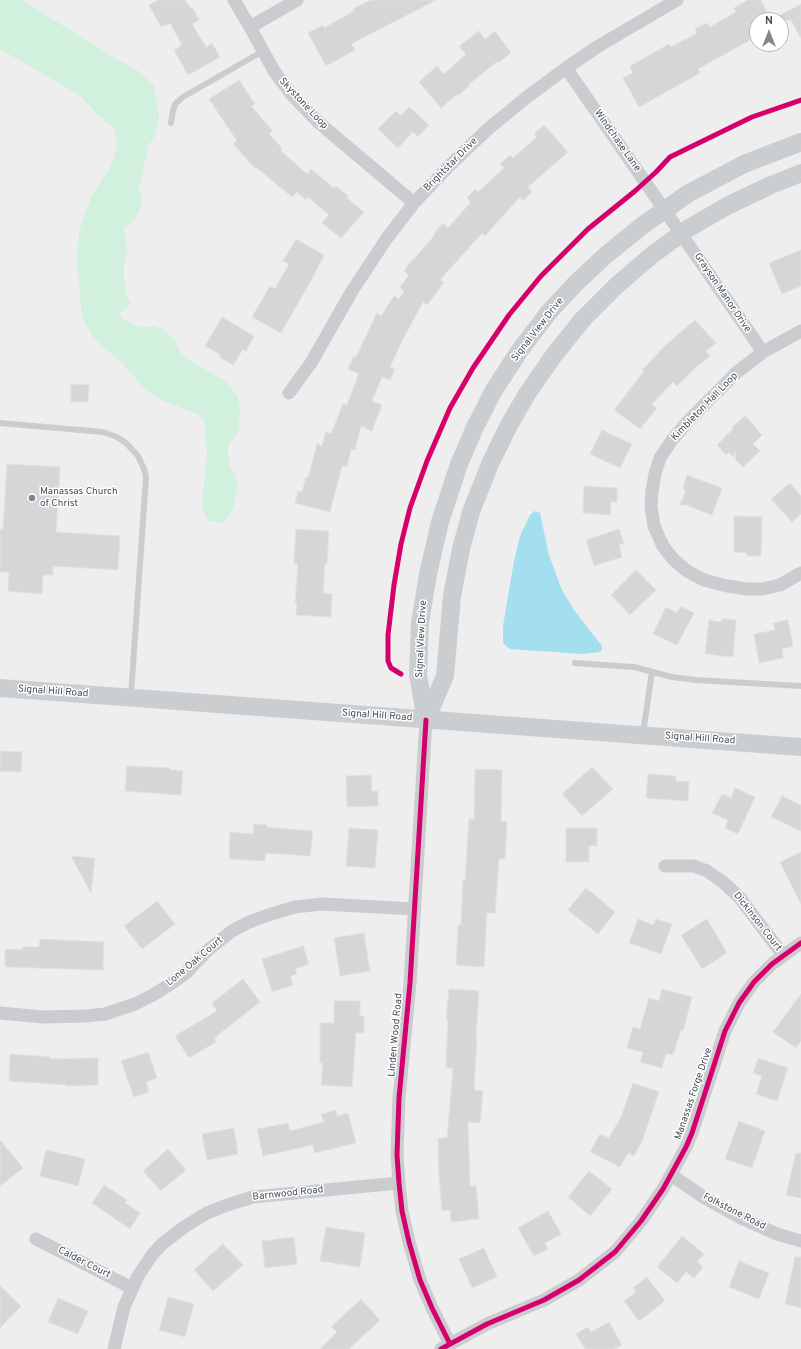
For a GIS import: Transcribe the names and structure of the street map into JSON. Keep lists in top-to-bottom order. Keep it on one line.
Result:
{"streets":{"main road":["Signal View Drive","Signal Hill Road"],"street":["Skystone Loop","Windchase Lane","Brightstar Drive","Grayson Manor Drive","Kimbleton Hall Loop","Dickinson Court","Lone Oak Court","Linden Wood Road","Manassas Forge Drive","Barnwood Road","Folkstone Road","Calder Court"]},"crossings":[["Skystone Loop","Brightstar Drive"],["Windchase Lane","Brightstar Drive"],["Windchase Lane","Grayson Manor Drive"],["Windchase Lane","Signal View Drive"],["Grayson Manor Drive","Kimbleton Hall Loop"],["Signal View Drive","Signal Hill Road"],["Signal View Drive","Linden Wood Road"],["Signal Hill Road","Linden Wood Road"],["Dickinson Court","Manassas Forge Drive"],["Lone Oak Court","Linden Wood Road"],["Linden Wood Road","Manassas Forge Drive"],["Linden Wood Road","Barnwood Road"],["Manassas Forge Drive","Folkstone Road"],["Barnwood Road","Calder Court"]],"places":["Manassas Church of Christ"],"north":"top"}
